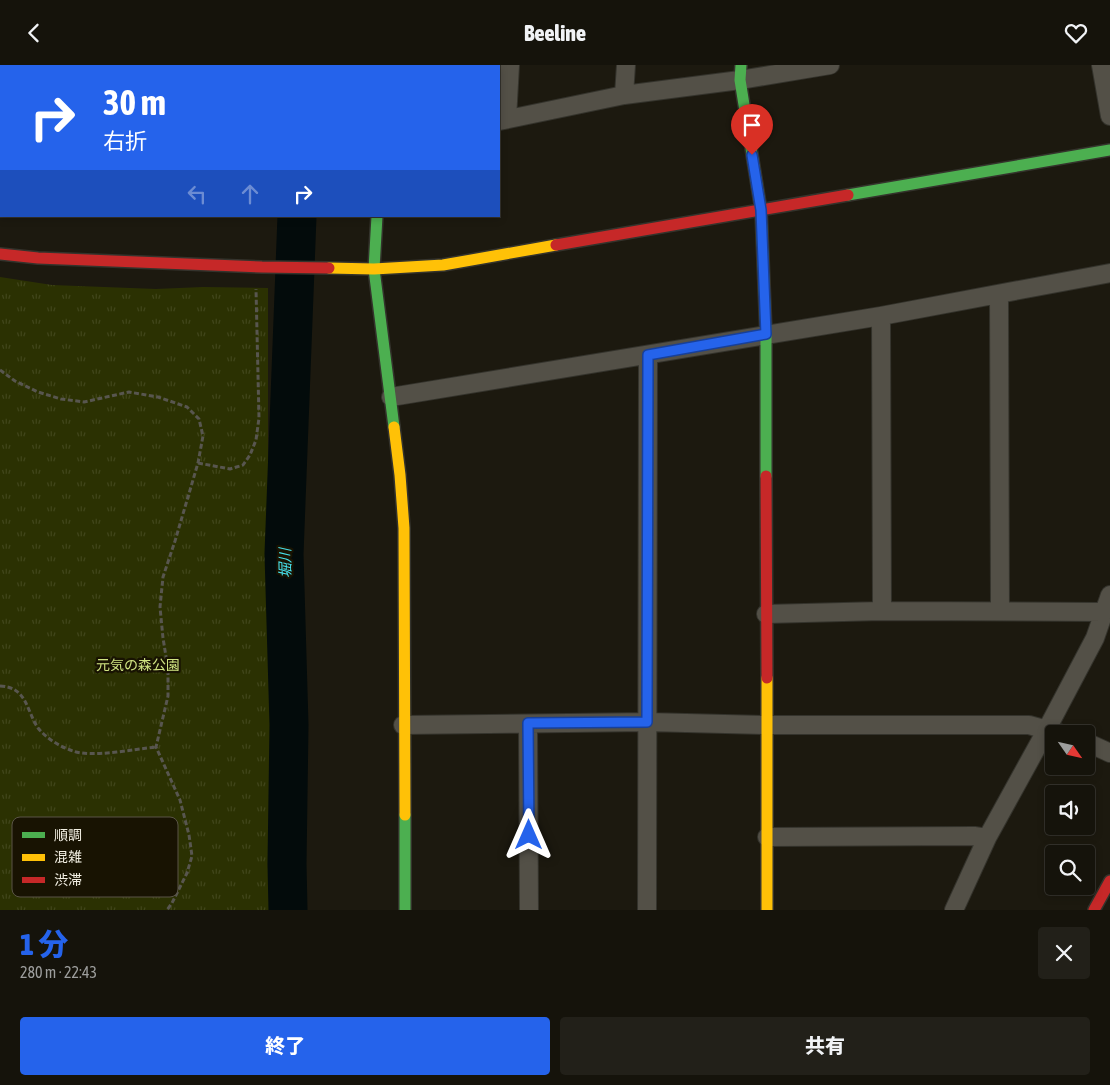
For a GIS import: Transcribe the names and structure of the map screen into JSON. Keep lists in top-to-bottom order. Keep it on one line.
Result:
{"water":["堀川"],"parks":["元気の森公園"],"legend":["順調","混雑","渋滞"],"north":"bottom right","page":{"header":"Beeline","turn":["30 m","右折"],"heading":["1 分","280 m · 22:43"],"buttons":["終了","共有"]}}
